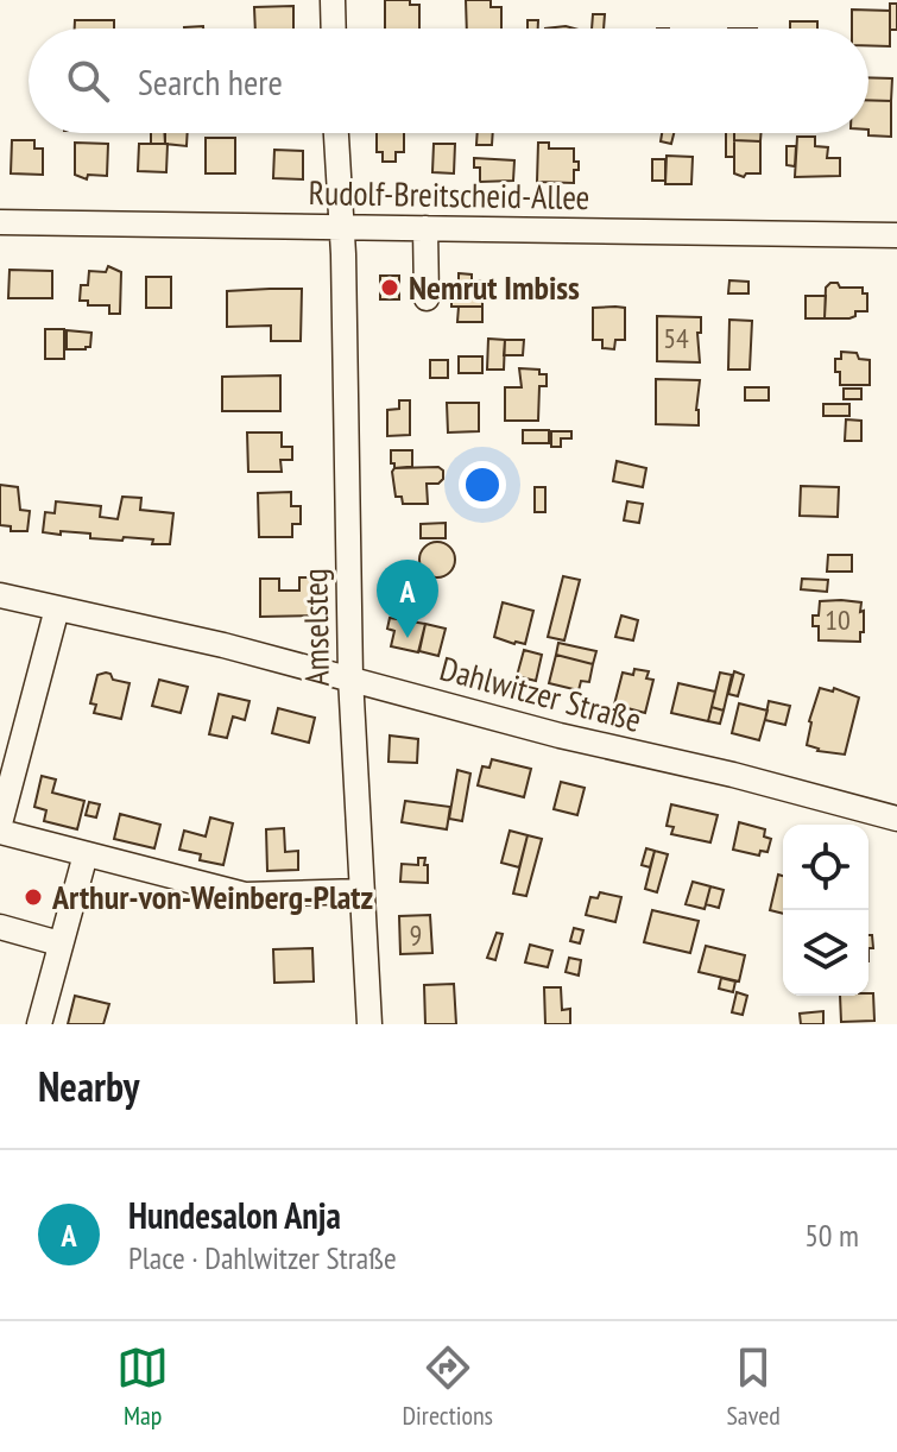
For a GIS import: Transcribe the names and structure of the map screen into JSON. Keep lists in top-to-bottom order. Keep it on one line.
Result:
{"streets":{"street":["Rudolf-Breitscheid-Allee","Amselsteg","Dahlwitzer Straße"]},"crossings":[["Rudolf-Breitscheid-Allee","Amselsteg"],["Amselsteg","Dahlwitzer Straße"]],"places":["Nemrut Imbiss","Arthur-von-Weinberg-Platz"],"house_numbers":["54","10","9"],"page":{"search":"Search here","pins":"A","heading":"Nearby","list":[{"mark":"A","name":"Hundesalon Anja","note":"Place · Dahlwitzer Straße","value":"50 m"}],"nav":["Map","Directions","Saved"]}}
